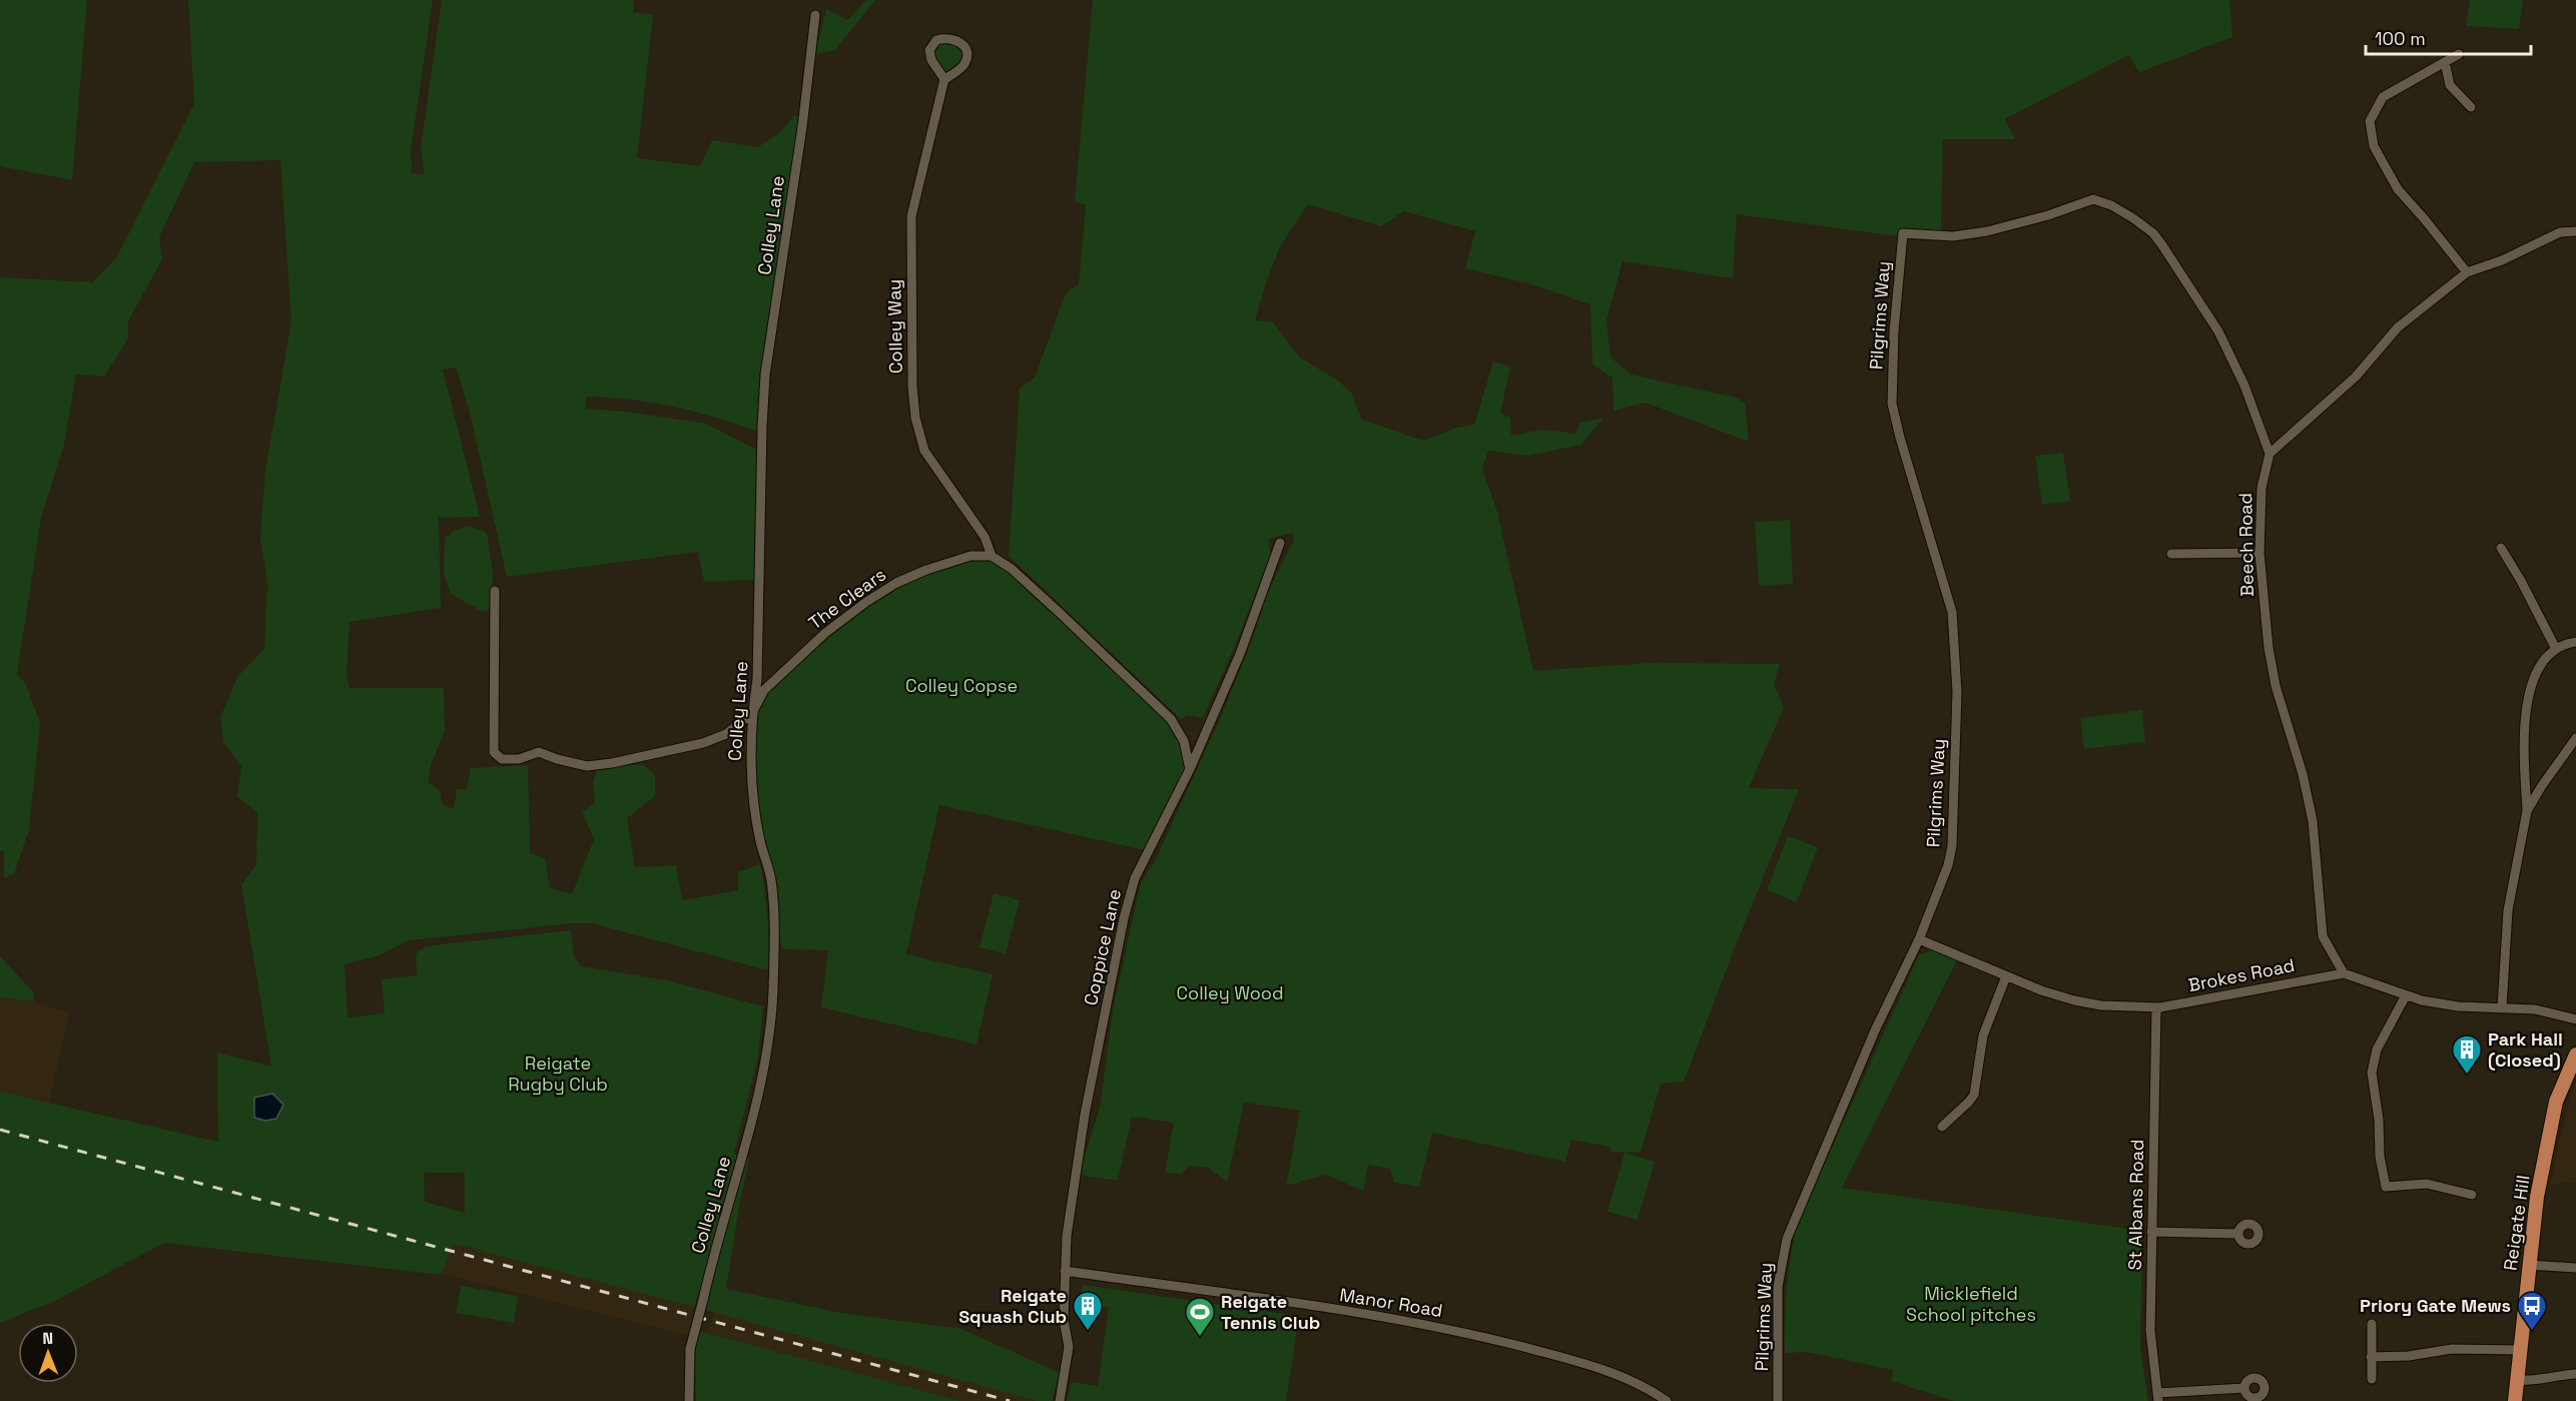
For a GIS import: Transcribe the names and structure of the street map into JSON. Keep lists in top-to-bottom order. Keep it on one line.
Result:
{"streets":{"main road":["Reigate Hill"],"street":["Colley Lane","Pilgrims Way","Colley Way","Beech Road","The Clears","Coppice Lane","Brokes Road","St Albans Road","Manor Road"]},"crossings":[["Colley Lane","The Clears"],["Pilgrims Way","Beech Road"],["Pilgrims Way","Brokes Road"],["Colley Way","The Clears"],["Beech Road","Brokes Road"],["Coppice Lane","Manor Road"],["Brokes Road","St Albans Road"]],"parks":["Colley Copse","Colley Wood","Reigate Rugby Club","Micklefield School pitches"],"places":{"building":["Park Hall (Closed)","Reigate Squash Club"],"bus stop":["Priory Gate Mews"],"sports":["Reigate Tennis Club"]},"scale_bar":"100 m","north":"top"}
